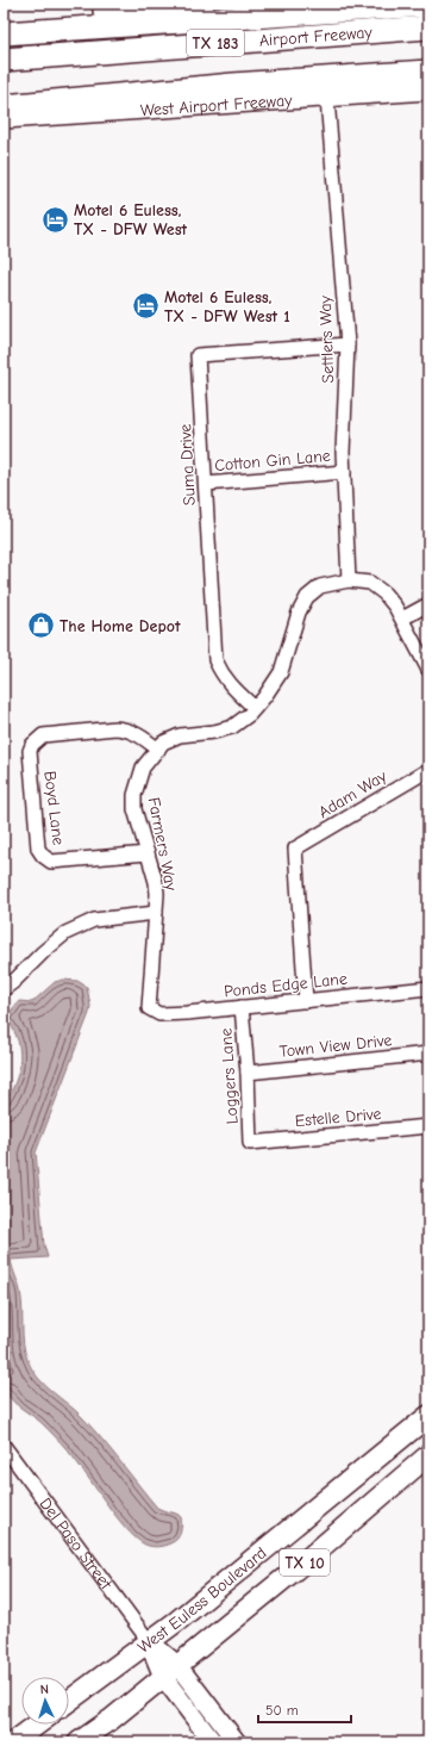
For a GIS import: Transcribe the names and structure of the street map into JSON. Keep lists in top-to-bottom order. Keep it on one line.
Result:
{"streets":{"highway":["Airport Freeway","TX 183"],"main road":["West Airport Freeway","Del Paso Street","TX 10","West Euless Boulevard"],"street":["Settlers Way","Cotton Gin Lane","Suma Drive","Adam Way","Boyd Lane","Farmers Way","Ponds Edge Lane","Town View Drive","Loggers Lane","Estelle Drive"]},"crossings":[["West Airport Freeway","Settlers Way"],["Settlers Way","Cotton Gin Lane"],["Settlers Way","Suma Drive"],["Settlers Way","Farmers Way"],["Cotton Gin Lane","Suma Drive"],["Suma Drive","Farmers Way"],["Adam Way","Ponds Edge Lane"],["Boyd Lane","Farmers Way"],["Farmers Way","Ponds Edge Lane"],["Ponds Edge Lane","Loggers Lane"],["Town View Drive","Loggers Lane"],["Loggers Lane","Estelle Drive"],["Del Paso Street","TX 10"],["Del Paso Street","West Euless Boulevard"]],"places":{"hotel":["Motel 6 Euless, TX - DFW West","Motel 6 Euless, TX - DFW West 1"],"shop":["The Home Depot"]},"scale_bar":"50 m","north":"top"}
